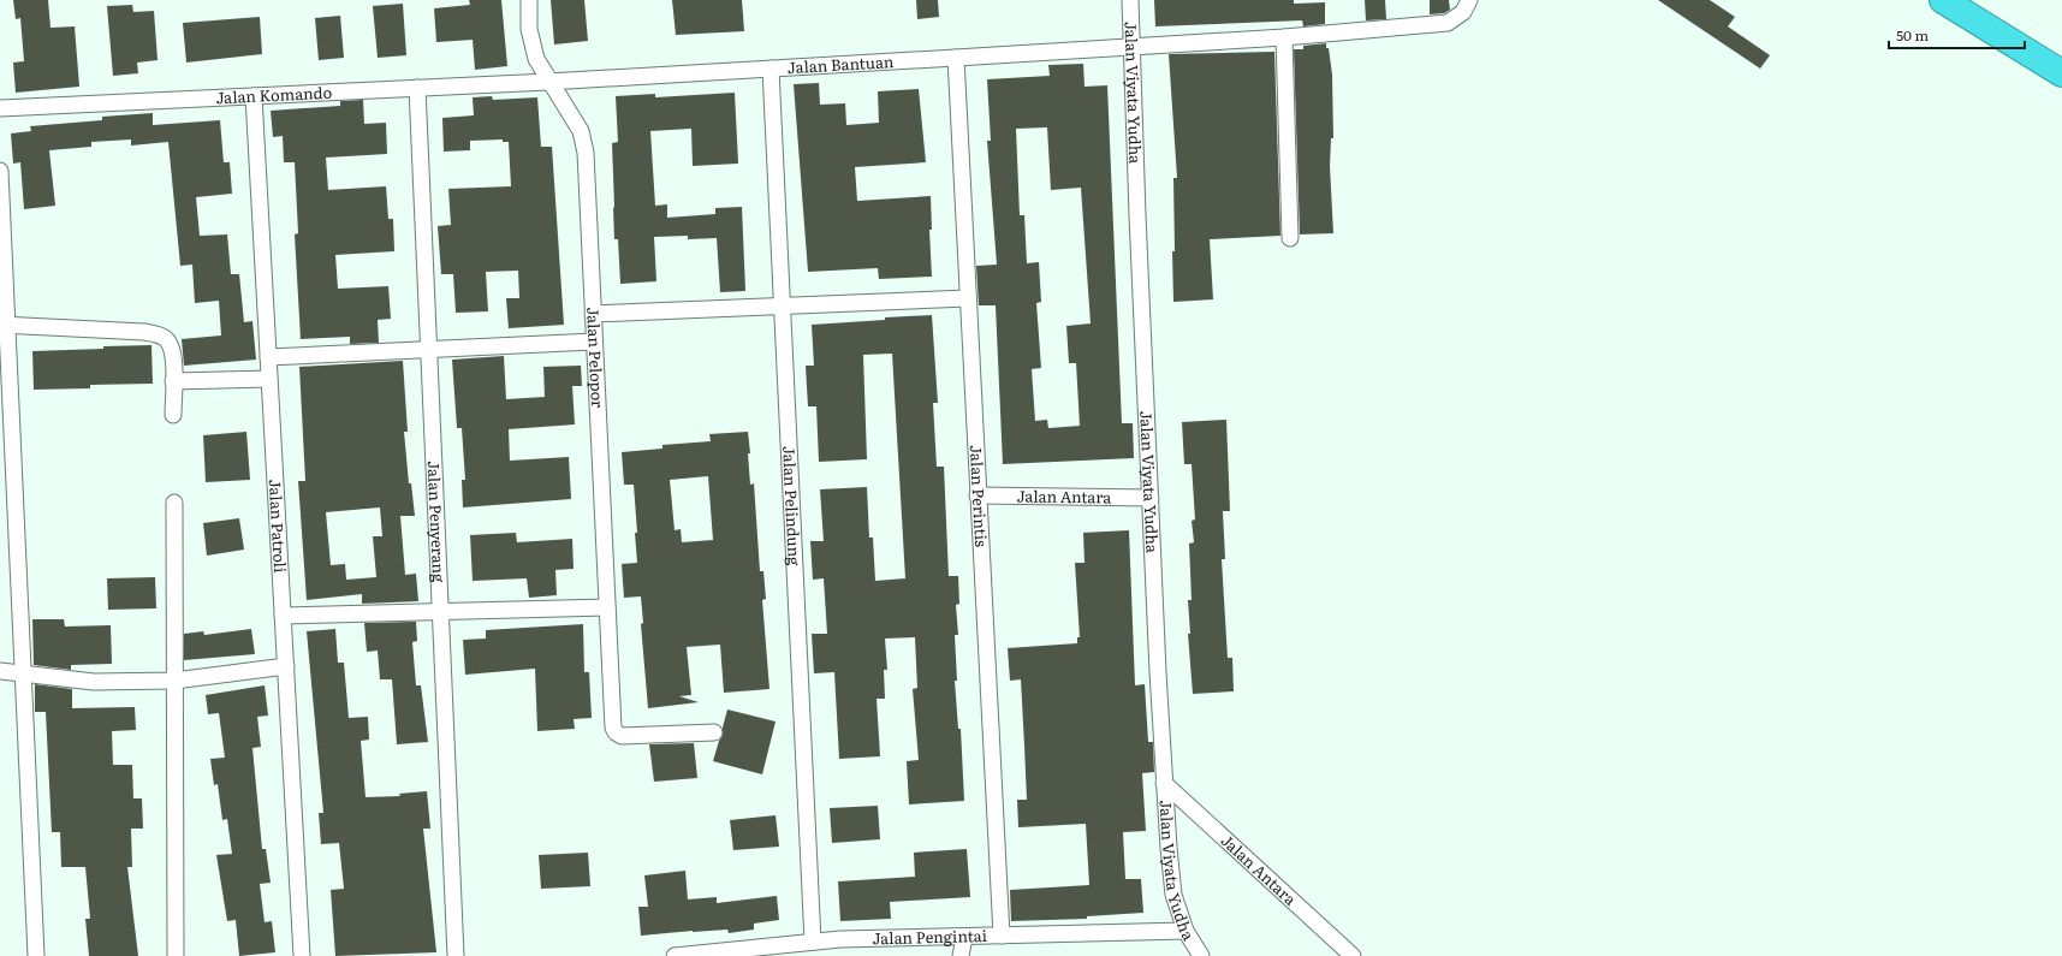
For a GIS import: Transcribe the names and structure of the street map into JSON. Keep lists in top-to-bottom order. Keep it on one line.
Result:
{"streets":{"street":["Jalan Bantuan","Jalan Viyata Yudha","Jalan Komando","Jalan Pelopor","Jalan Perintis","Jalan Antara","Jalan Pelindung","Jalan Penyerang","Jalan Patroli","Jalan Pengintai"]},"crossings":[["Jalan Bantuan","Jalan Viyata Yudha"],["Jalan Bantuan","Jalan Komando"],["Jalan Bantuan","Jalan Pelopor"],["Jalan Bantuan","Jalan Perintis"],["Jalan Bantuan","Jalan Pelindung"],["Jalan Viyata Yudha","Jalan Antara"],["Jalan Viyata Yudha","Jalan Pengintai"],["Jalan Komando","Jalan Pelopor"],["Jalan Komando","Jalan Penyerang"],["Jalan Komando","Jalan Patroli"],["Jalan Perintis","Jalan Antara"],["Jalan Perintis","Jalan Pengintai"],["Jalan Pelindung","Jalan Pengintai"]],"scale_bar":"50 m"}
